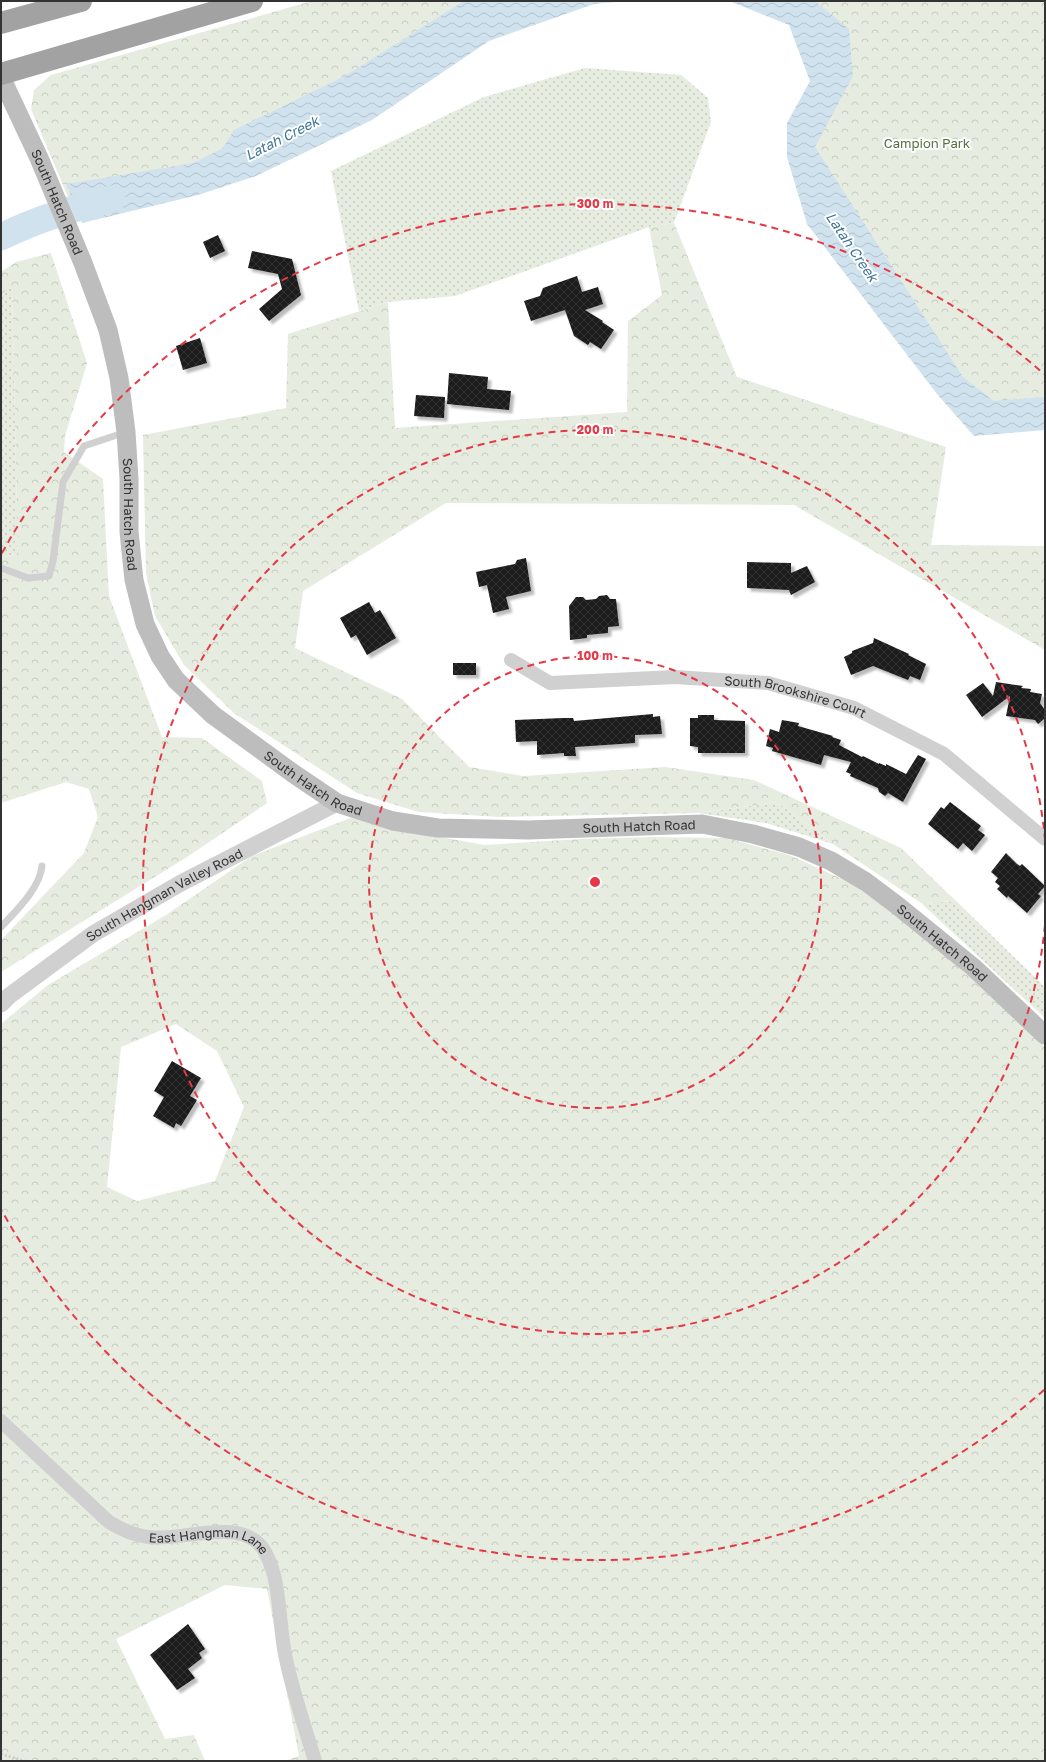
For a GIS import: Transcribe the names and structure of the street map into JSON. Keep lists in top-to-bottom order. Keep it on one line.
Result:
{"streets":{"main road":["South Hatch Road"],"street":["South Brookshire Court","South Hangman Valley Road","East Hangman Lane"]},"crossings":[["South Hatch Road","South Hangman Valley Road"]],"water":["Latah Creek"],"parks":["Campion Park"],"rings":["300 m","200 m","100 m"]}
